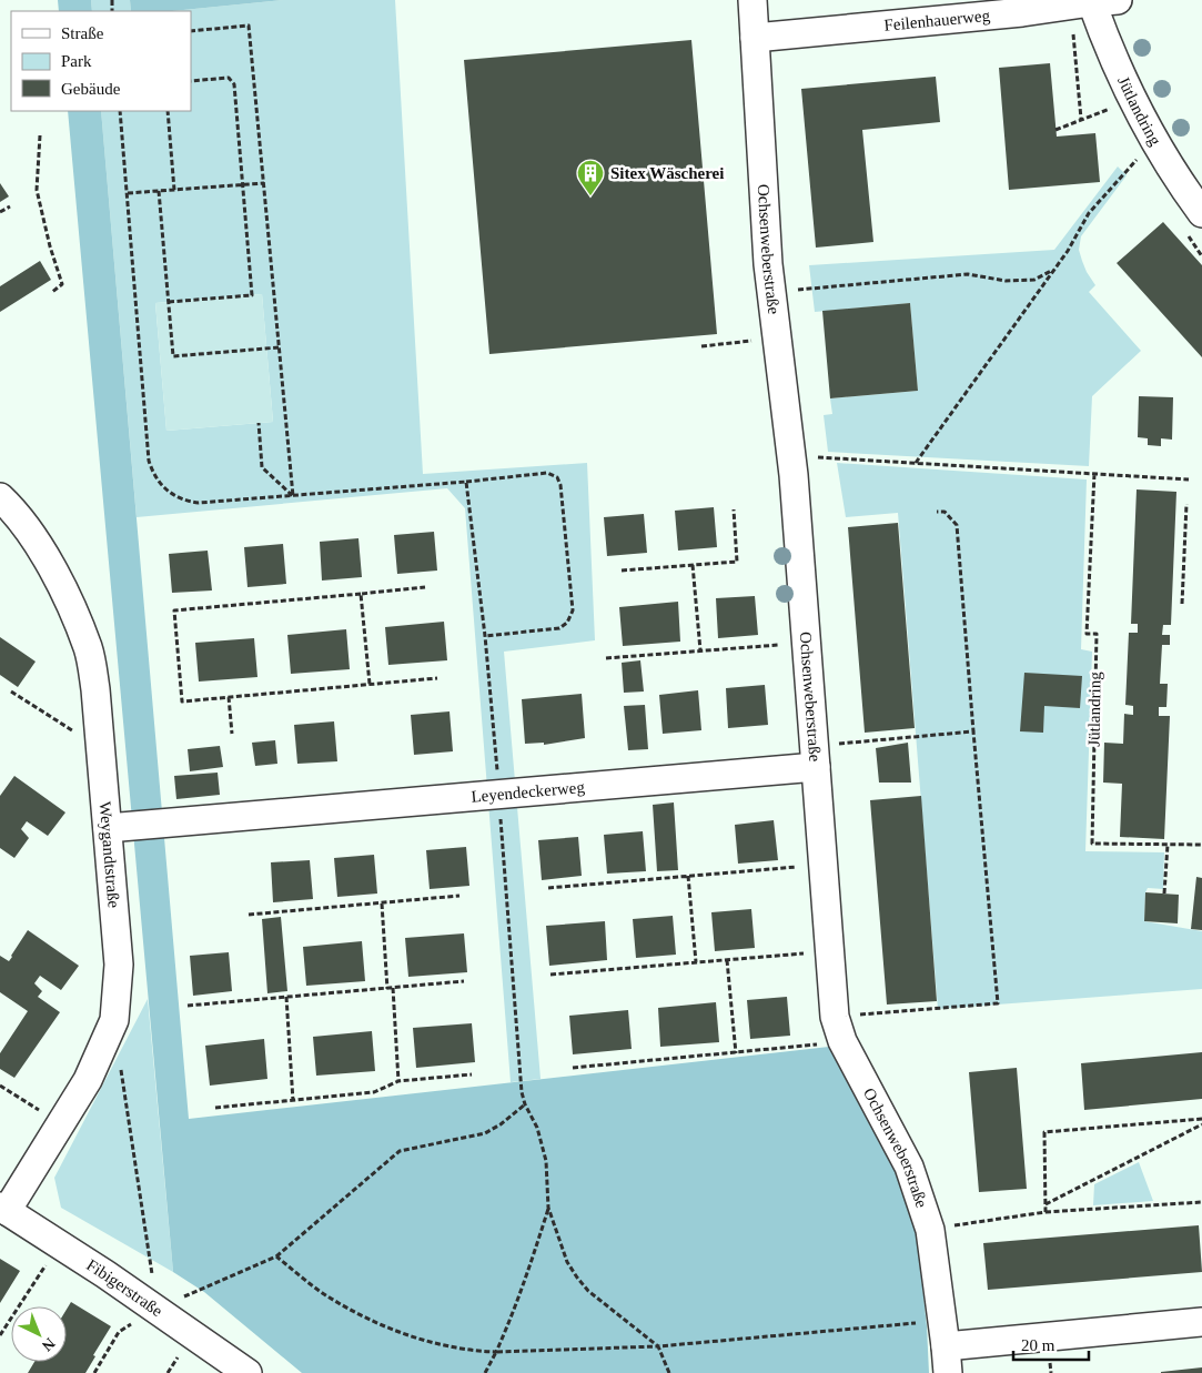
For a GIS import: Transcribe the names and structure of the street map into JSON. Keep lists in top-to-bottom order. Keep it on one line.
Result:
{"streets":{"street":["Feilenhauerweg","Jütlandring","Ochsenweberstraße","Leyendeckerweg","Weygandtstraße","Fibigerstraße"]},"crossings":[["Feilenhauerweg","Jütlandring"],["Feilenhauerweg","Ochsenweberstraße"],["Ochsenweberstraße","Leyendeckerweg"],["Leyendeckerweg","Weygandtstraße"],["Weygandtstraße","Fibigerstraße"]],"places":{"building":["Sitex Wäscherei"]},"legend":["Straße","Park","Gebäude"],"scale_bar":"20 m","north":"bottom right"}
